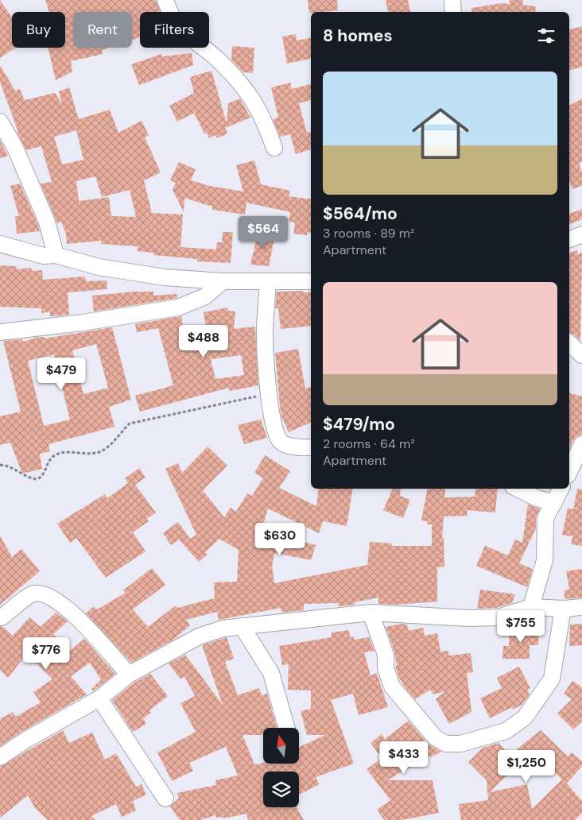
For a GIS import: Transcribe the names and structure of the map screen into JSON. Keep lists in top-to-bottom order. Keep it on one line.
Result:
{"north":"top","page":{"chip":["Buy","Rent","Filters"],"heading":"8 homes","list":[{"name":"$564/mo","note":"3 rooms · 89 m² · Apartment"},{"name":"$479/mo","note":"2 rooms · 64 m² · Apartment"}],"price":["$564","$488","$479","$630","$755","$776","$433","$1,250"]}}
